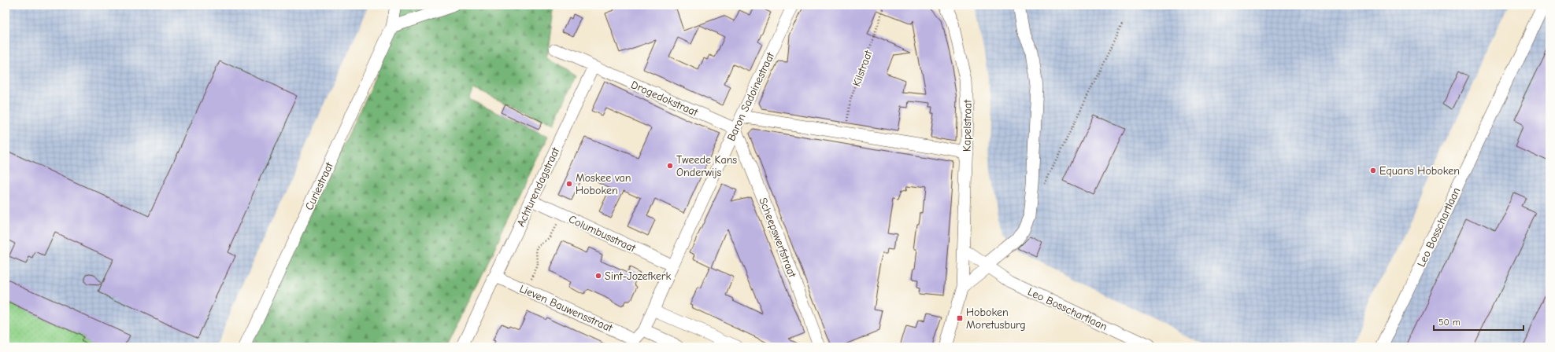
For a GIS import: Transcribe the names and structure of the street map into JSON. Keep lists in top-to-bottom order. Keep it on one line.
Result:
{"streets":{"street":["Baron Sadoinestraat","Drogedokstraat","Kapelstraat","Curiestraat","Achturendagstraat","Leo Bosschartlaan","Columbusstraat","Scheepswerfstraat","Lieven Bauwensstraat"],"path":["Kilstraat"]},"crossings":[["Baron Sadoinestraat","Drogedokstraat"],["Baron Sadoinestraat","Columbusstraat"],["Baron Sadoinestraat","Scheepswerfstraat"],["Baron Sadoinestraat","Lieven Bauwensstraat"],["Drogedokstraat","Achturendagstraat"],["Drogedokstraat","Scheepswerfstraat"],["Achturendagstraat","Columbusstraat"],["Achturendagstraat","Lieven Bauwensstraat"]],"places":{"other":["Tweede Kans Onderwijs","Equans Hoboken","Moskee van Hoboken","Sint-Jozefkerk"],"transit":["Hoboken Moretusburg"]},"scale_bar":"50 m"}
